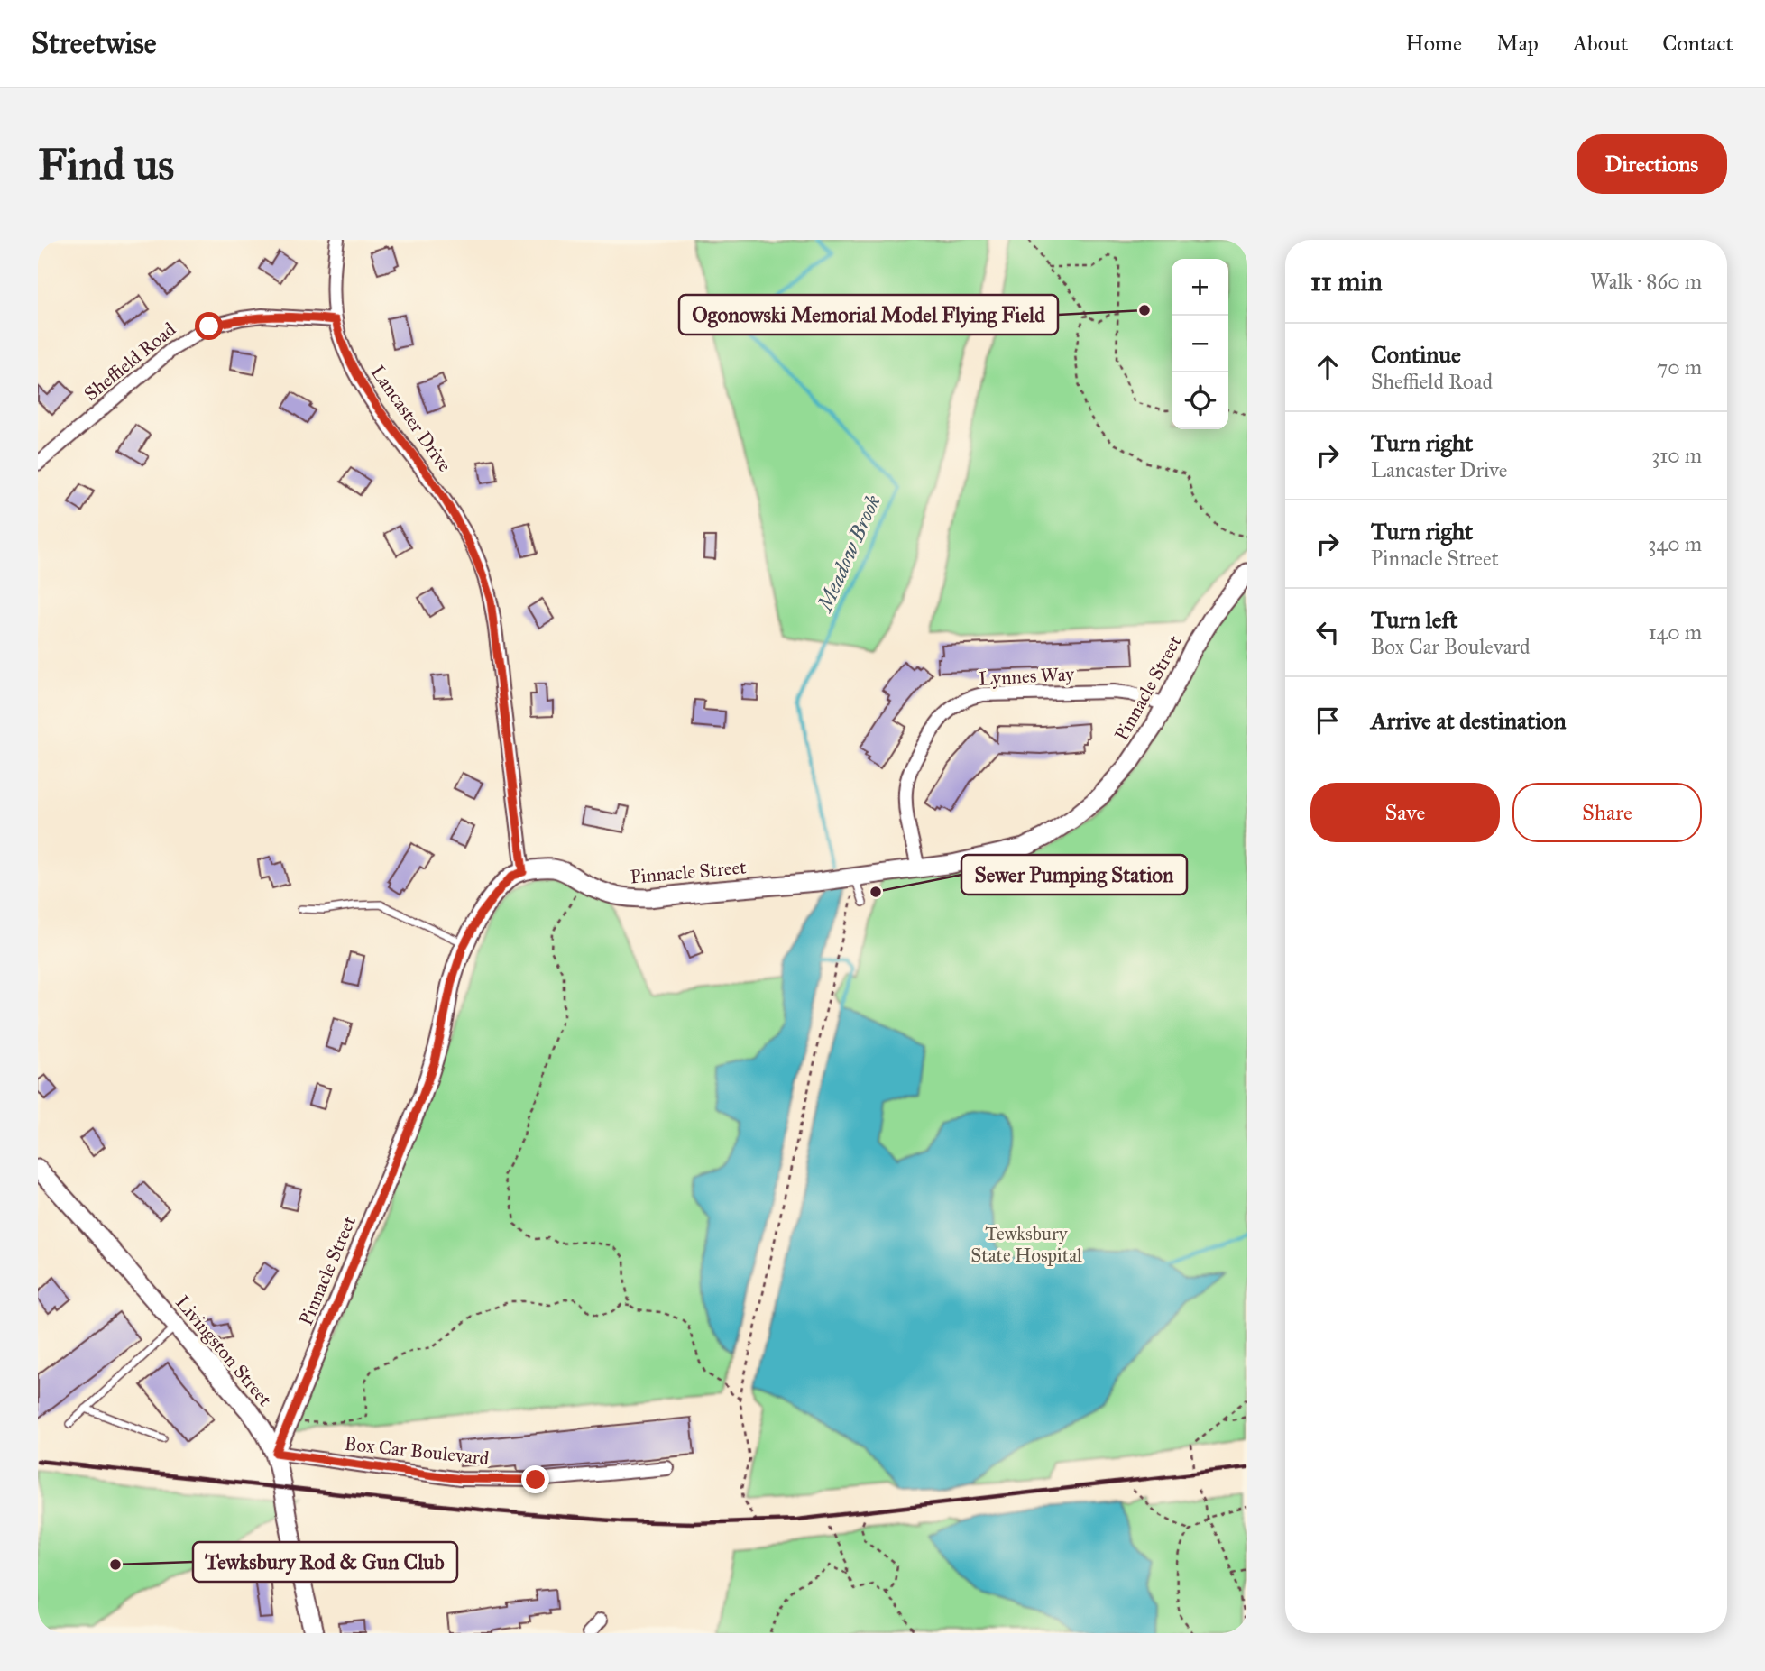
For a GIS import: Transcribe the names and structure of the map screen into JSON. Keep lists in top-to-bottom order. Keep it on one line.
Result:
{"streets":{"street":["Sheffield Road","Lancaster Drive","Lynnes Way","Pinnacle Street","Livingston Street","Box Car Boulevard"]},"crossings":[["Sheffield Road","Lancaster Drive"],["Lancaster Drive","Pinnacle Street"],["Lynnes Way","Pinnacle Street"],["Pinnacle Street","Livingston Street"],["Pinnacle Street","Box Car Boulevard"],["Livingston Street","Box Car Boulevard"]],"water":["Meadow Brook"],"parks":["Tewksbury State Hospital"],"places":["Ogonowski Memorial Model Flying Field","Sewer Pumping Station","Tewksbury Rod & Gun Club"],"page":{"header":"Streetwise","nav":["Home","Map","About","Contact"],"buttons":["Directions",["Save","Share"]],"title":"Find us","heading":["11 min","Walk · 860 m"],"map_buttons":["+","−"],"list":[["Continue","Sheffield Road","70 m"],["Turn right","Lancaster Drive","310 m"],["Turn right","Pinnacle Street","340 m"],["Turn left","Box Car Boulevard","140 m"],"Arrive at destination"]}}
